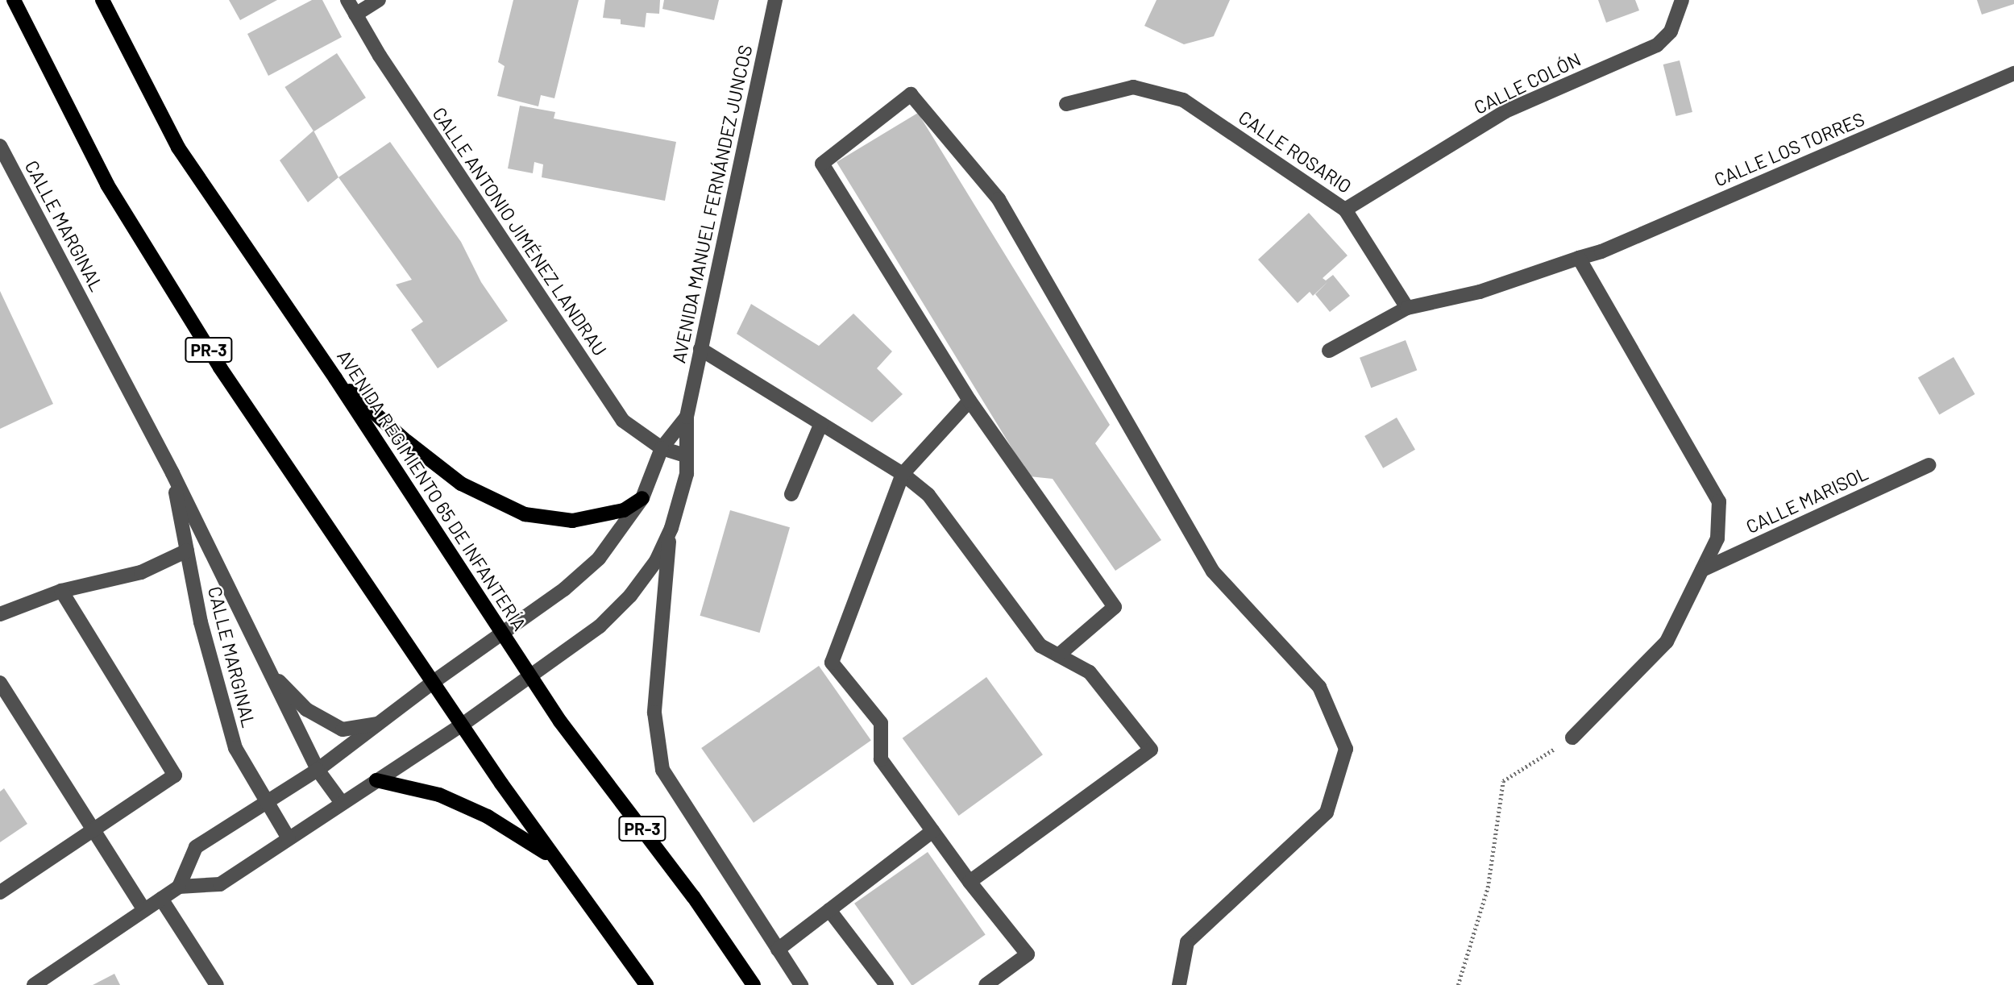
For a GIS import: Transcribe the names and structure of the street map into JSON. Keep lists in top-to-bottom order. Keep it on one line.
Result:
{"streets":{"main road":["PR-3","AVENIDA REGIMIENTO 65 DE INFANTERÍA"],"street":["CALLE COLÓN","CALLE LOS TORRES","CALLE ROSARIO","AVENIDA MANUEL FERNÁNDEZ JUNCOS","CALLE MARGINAL","CALLE ANTONIO JIMÉNEZ LANDRAU","CALLE MARISOL"]},"crossings":[["CALLE COLÓN","CALLE ROSARIO"],["CALLE LOS TORRES","CALLE ROSARIO"],["AVENIDA MANUEL FERNÁNDEZ JUNCOS","CALLE MARGINAL"],["AVENIDA MANUEL FERNÁNDEZ JUNCOS","CALLE ANTONIO JIMÉNEZ LANDRAU"],["AVENIDA MANUEL FERNÁNDEZ JUNCOS","PR-3"],["AVENIDA MANUEL FERNÁNDEZ JUNCOS","AVENIDA REGIMIENTO 65 DE INFANTERÍA"]]}
